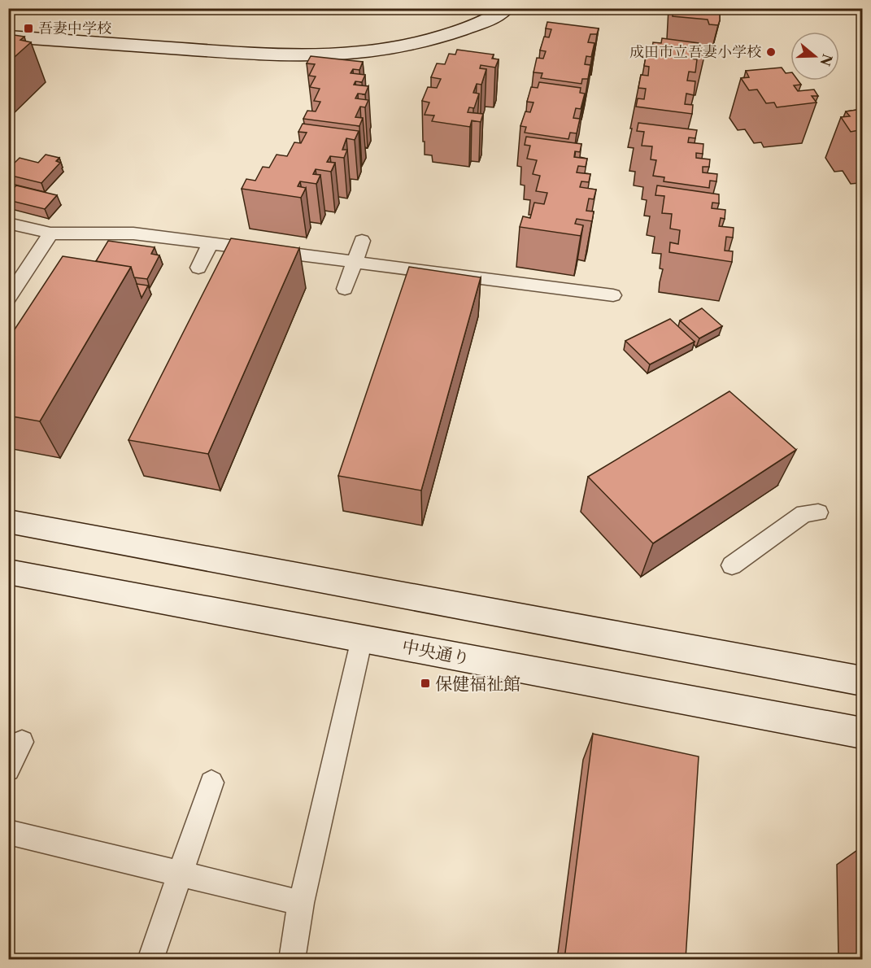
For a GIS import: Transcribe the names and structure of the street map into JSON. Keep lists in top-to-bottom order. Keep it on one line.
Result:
{"streets":{"street":["中央通り"]},"places":{"transit":["吾妻中学校","保健福祉館"],"other":["成田市立吾妻小学校"]},"north":"right"}
